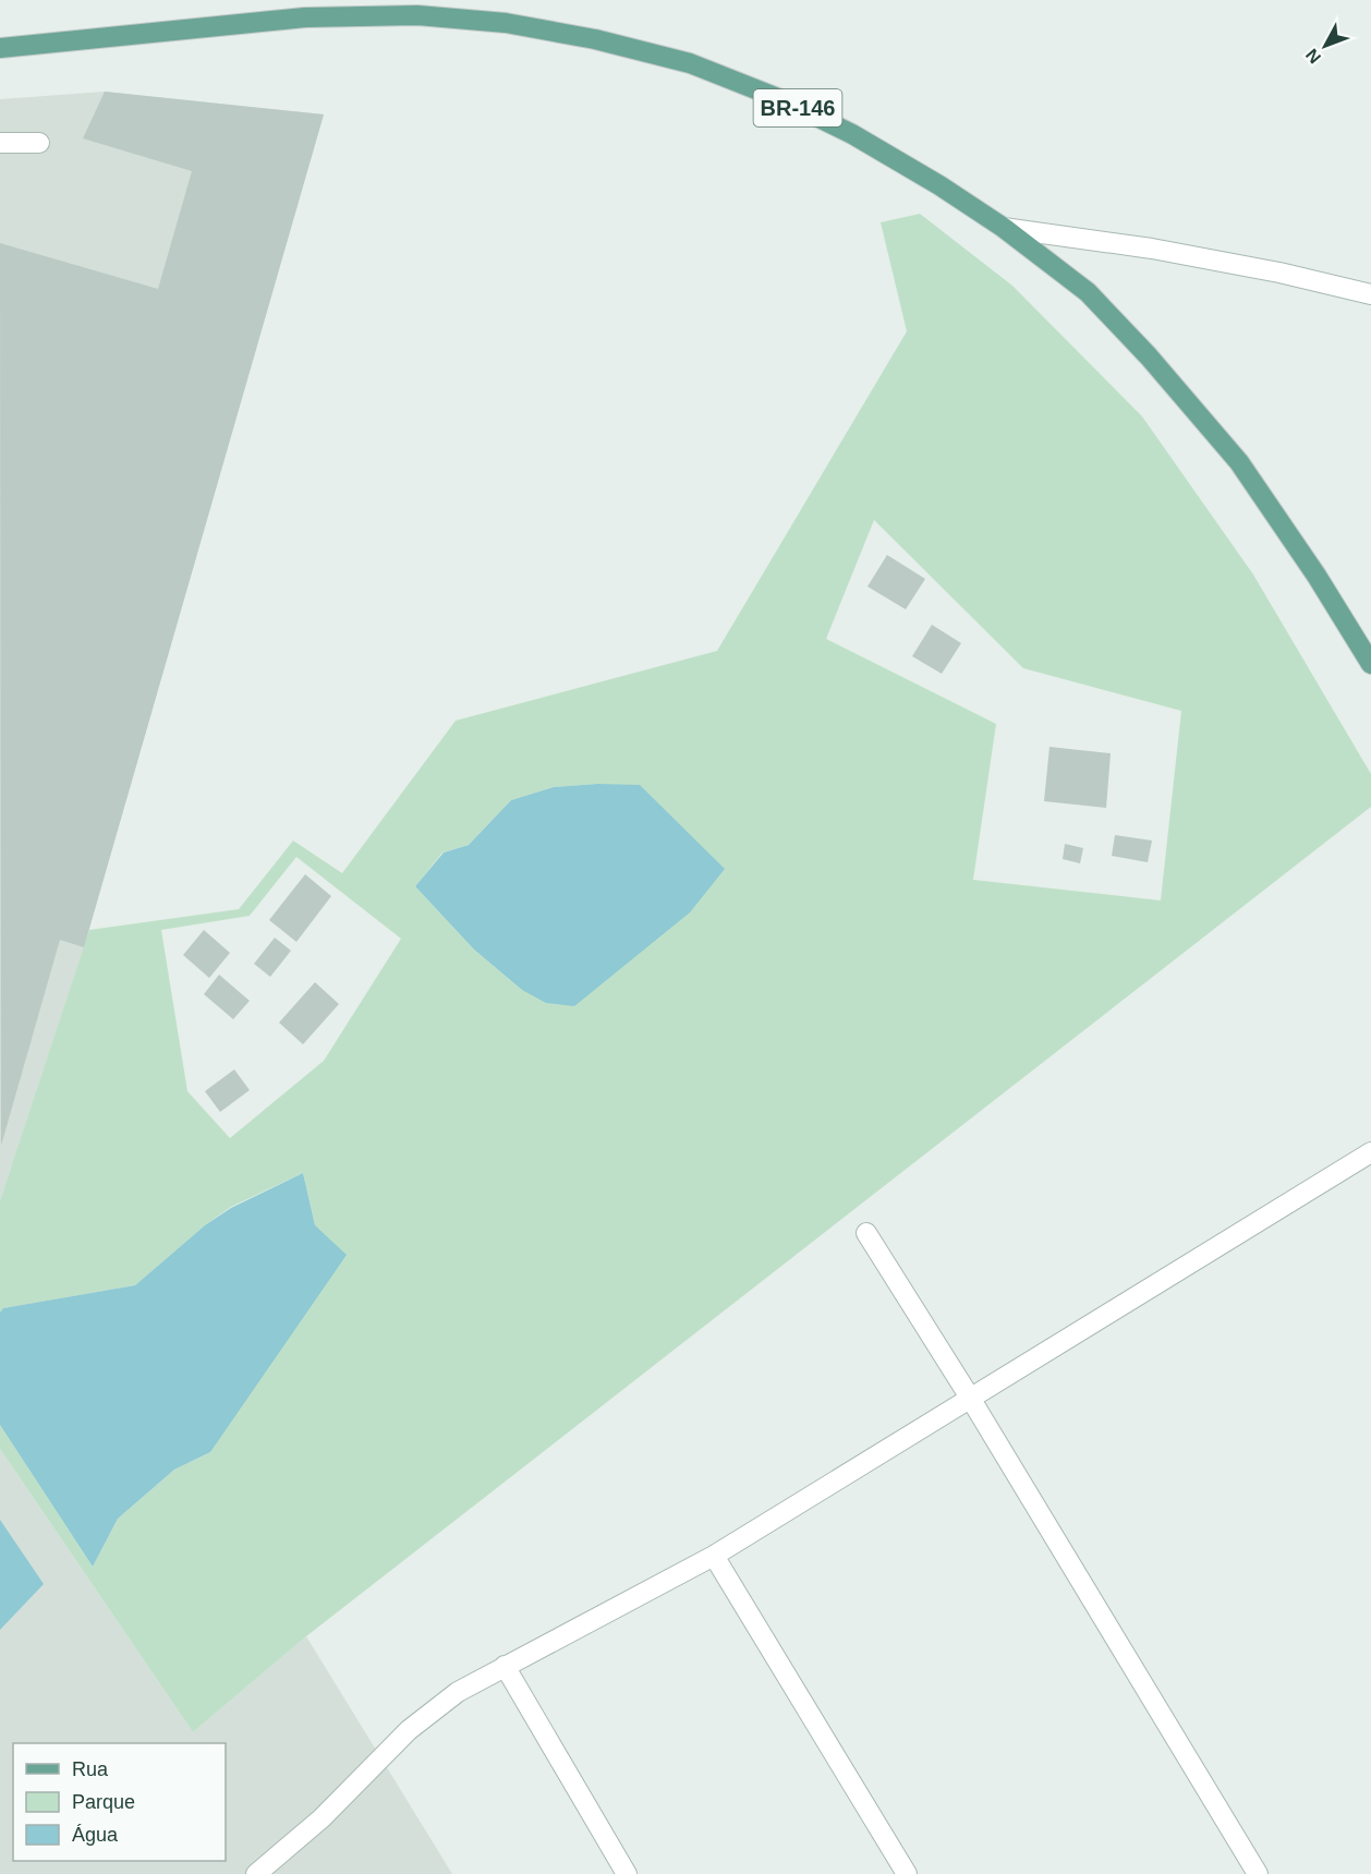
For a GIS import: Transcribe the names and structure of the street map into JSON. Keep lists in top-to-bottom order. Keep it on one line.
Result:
{"streets":{"main road":["BR-146"]},"legend":["Rua","Parque","Água"],"north":"bottom left"}
